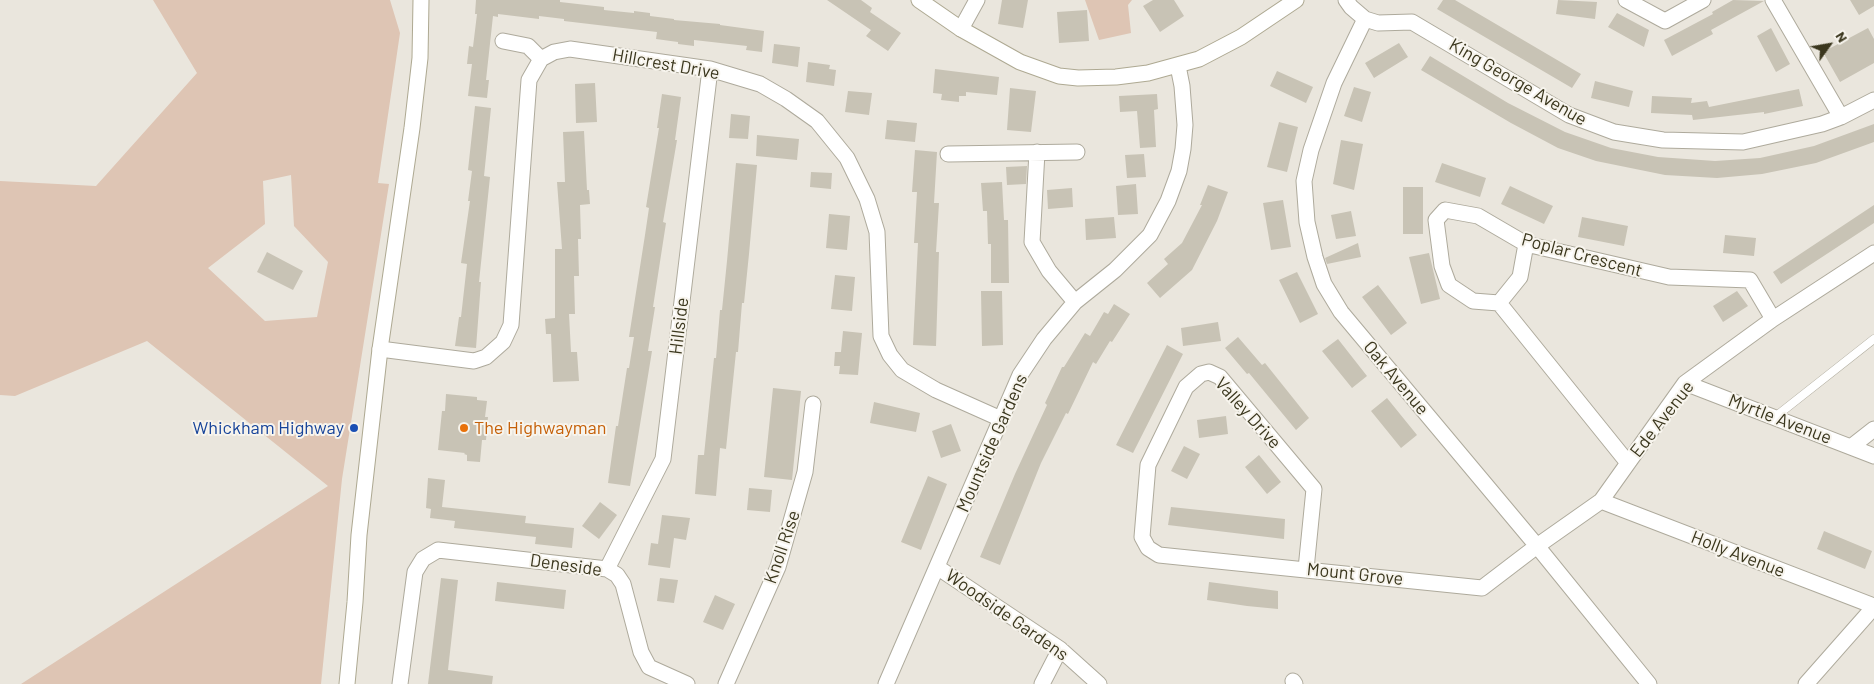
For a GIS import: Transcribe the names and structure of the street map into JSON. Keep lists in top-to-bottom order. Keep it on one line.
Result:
{"streets":{"street":["Hillcrest Drive","King George Avenue","Poplar Crescent","Hillside","Oak Avenue","Valley Drive","Ede Avenue","Myrtle Avenue","Mountside Gardens","Knoll Rise","Holly Avenue","Deneside","Mount Grove","Woodside Gardens"]},"crossings":[["Hillcrest Drive","Hillside"],["Hillcrest Drive","Mountside Gardens"],["King George Avenue","Oak Avenue"],["Poplar Crescent","Ede Avenue"],["Hillside","Deneside"],["Oak Avenue","Ede Avenue"],["Oak Avenue","Mount Grove"],["Valley Drive","Mount Grove"],["Ede Avenue","Myrtle Avenue"],["Ede Avenue","Holly Avenue"],["Ede Avenue","Mount Grove"],["Mountside Gardens","Woodside Gardens"]],"places":["Whickham Highway","The Highwayman"],"north":"top right"}
